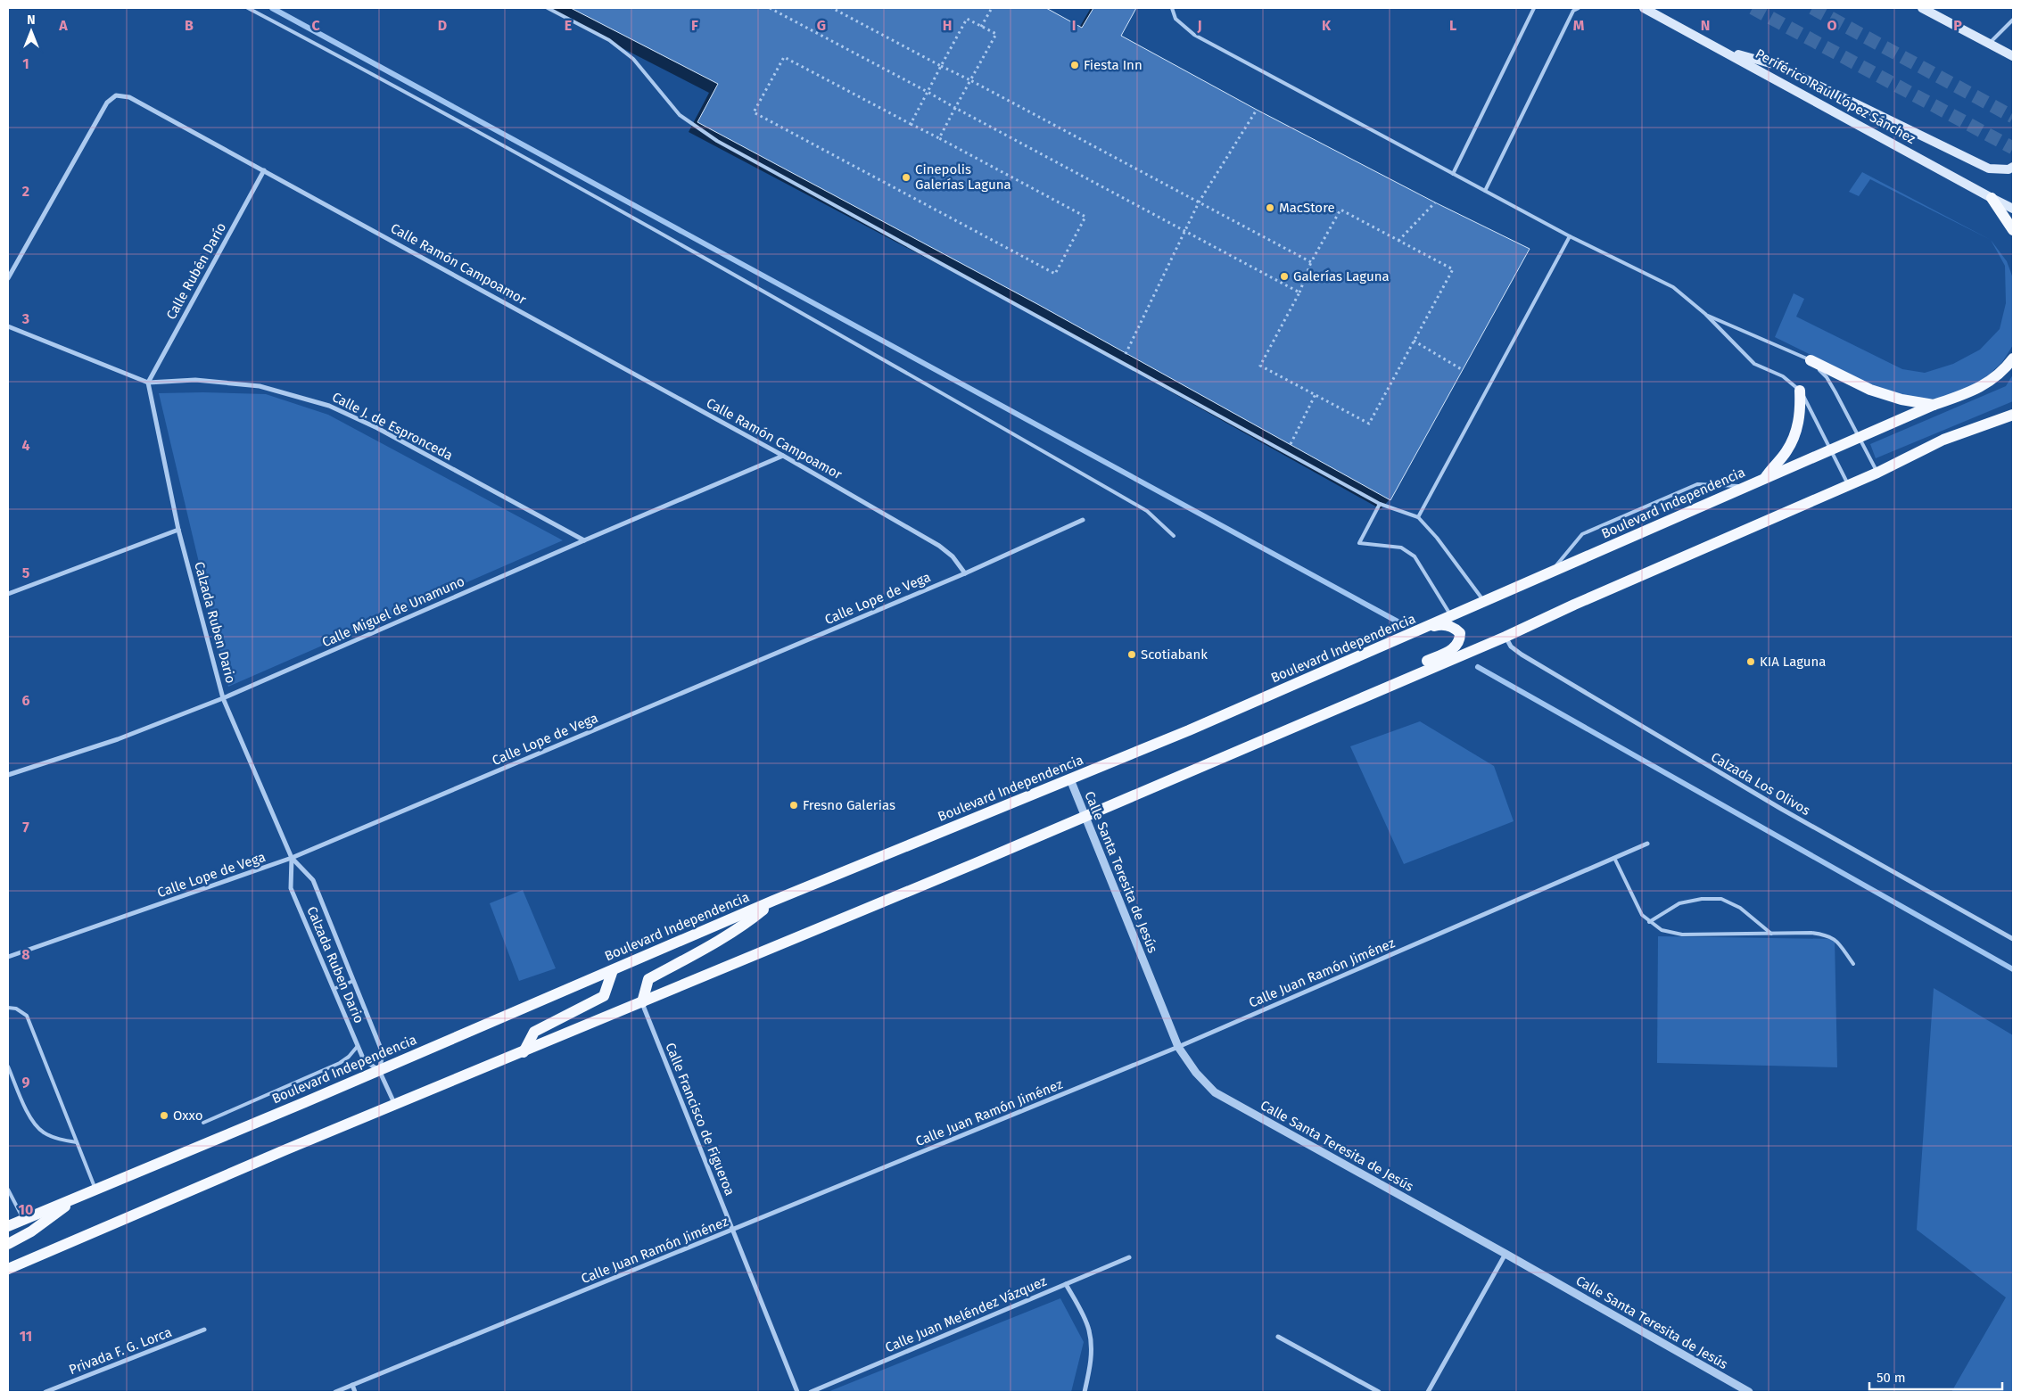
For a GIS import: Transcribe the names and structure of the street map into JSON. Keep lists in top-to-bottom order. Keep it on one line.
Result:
{"streets":{"main road":["Periférico Raúl López Sánchez","Boulevard Independencia"],"street":["Calle Ramón Campoamor","Calle Rubén Darío","Calle J. de Espronceda","Calle Lope de Vega","Calle Miguel de Unamuno","Calzada Ruben Dario","Calzada Los Olivos","Calle Santa Teresita de Jesús","Calle Juan Ramón Jiménez","Calle Francisco de Figueroa","Calle Juan Meléndez Vázquez","Privada F. G. Lorca"]},"crossings":[["Calle Ramón Campoamor","Calle Rubén Darío"],["Calle Ramón Campoamor","Calle Lope de Vega"],["Calle Ramón Campoamor","Calle Miguel de Unamuno"],["Calle Rubén Darío","Calle J. de Espronceda"],["Calle Rubén Darío","Calzada Ruben Dario"],["Calle J. de Espronceda","Calle Miguel de Unamuno"],["Calle J. de Espronceda","Calzada Ruben Dario"],["Boulevard Independencia","Calzada Ruben Dario"],["Boulevard Independencia","Calle Santa Teresita de Jesús"],["Calle Lope de Vega","Calzada Ruben Dario"],["Calle Miguel de Unamuno","Calzada Ruben Dario"],["Calle Santa Teresita de Jesús","Calle Juan Ramón Jiménez"],["Calle Juan Ramón Jiménez","Calle Francisco de Figueroa"]],"places":["Fiesta Inn","Cinepolis Galerías Laguna","MacStore","Galerías Laguna","Scotiabank","KIA Laguna","Fresno Galerias","Oxxo"],"scale_bar":"50 m","north":"top","grid":{"columns":["A","B","C","D","E","F","G","H","I","J","K","L","M","N","O","P"],"rows":["1","2","3","4","5","6","7","8","9","10","11"]}}
